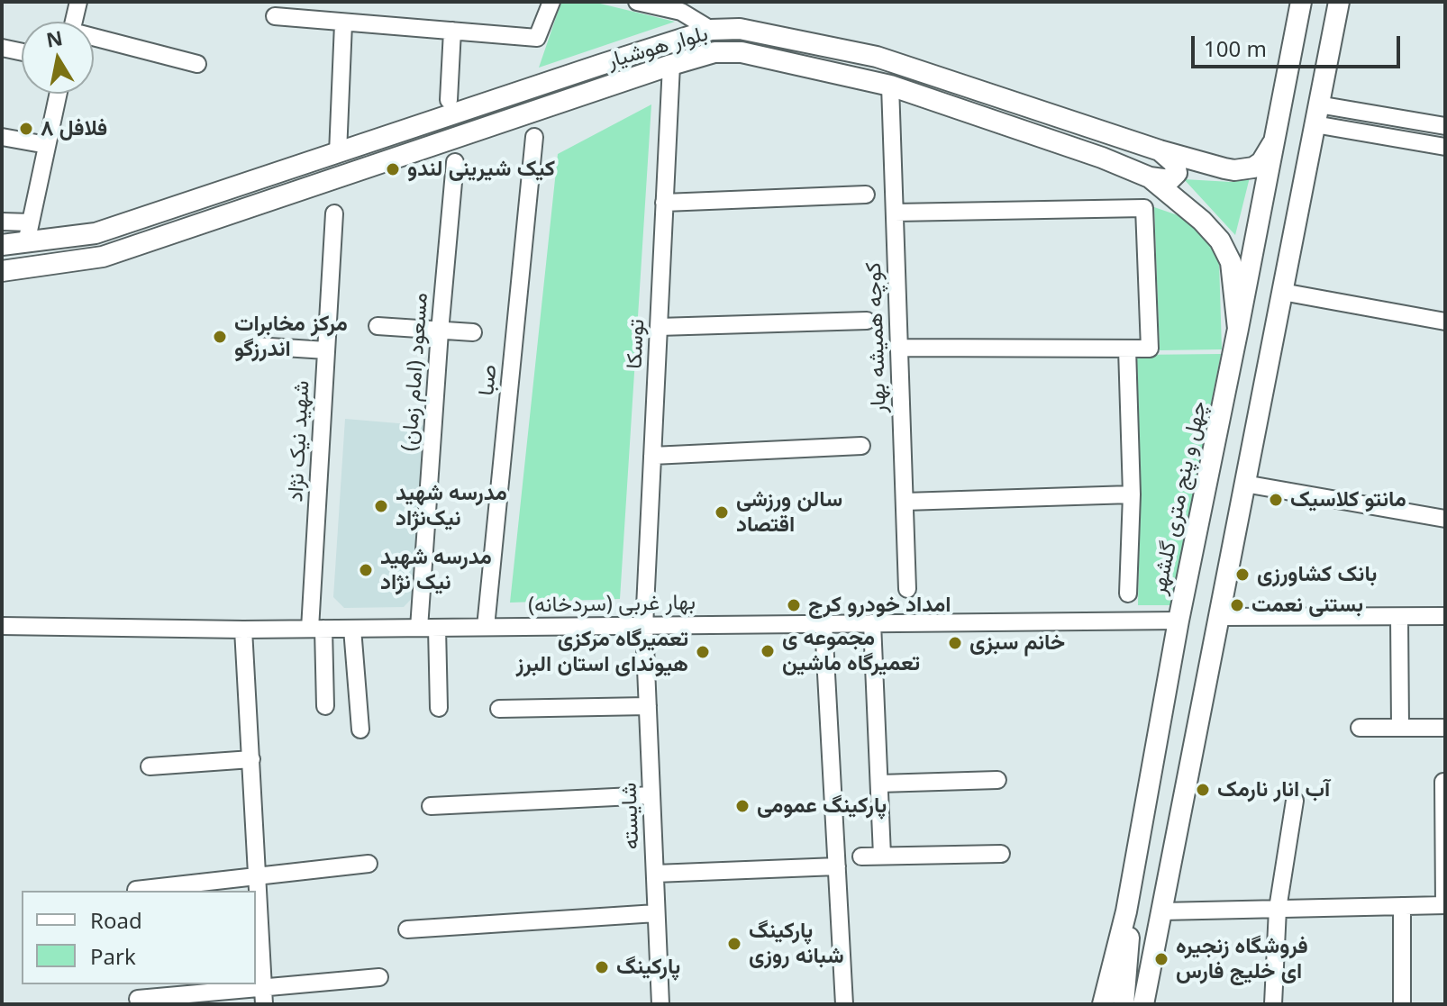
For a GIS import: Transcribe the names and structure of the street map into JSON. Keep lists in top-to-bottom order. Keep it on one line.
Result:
{"streets":{"main road":["بلوار هوشیار","چهل و پنج متری گلشهر"],"street":["کوچه همیشه بهار","توسکا","مسعود (امام زمان)","صبا","شهید نیک نژاد","بهار غربی (سردخانه)","شایسته"]},"crossings":[["بلوار هوشیار","کوچه همیشه بهار"],["بلوار هوشیار","توسکا"],["بلوار هوشیار","چهل و پنج متری گلشهر"],["توسکا","بهار غربی (سردخانه)"],["توسکا","شایسته"],["مسعود (امام زمان)","بهار غربی (سردخانه)"],["صبا","بهار غربی (سردخانه)"],["شهید نیک نژاد","بهار غربی (سردخانه)"],["چهل و پنج متری گلشهر","بهار غربی (سردخانه)"],["بهار غربی (سردخانه)","شایسته"]],"places":["فلافل ۸","کیک شیرینی لندو","مرکز مخابرات اندرزگو","مانتو کلاسیک","مدرسه شهید نیک‌نژاد","سالن ورزشی اقتصاد","مدرسه شهید نیک نژاد","بانک کشاورزی","امداد خودرو کرج","بستنی نعمت","خانم سبزی","مجموعه ی تعمیرگاه ماشین","تعمیرگاه مرکزی هیوندای استان البرز","آب انار نارمک","پارکینگ عمومی","پارکینگ شبانه روزی","فروشگاه زنجیره ای خلیج فارس","پارکینگ"],"legend":["Road","Park"],"scale_bar":"100 m","north":"top"}
